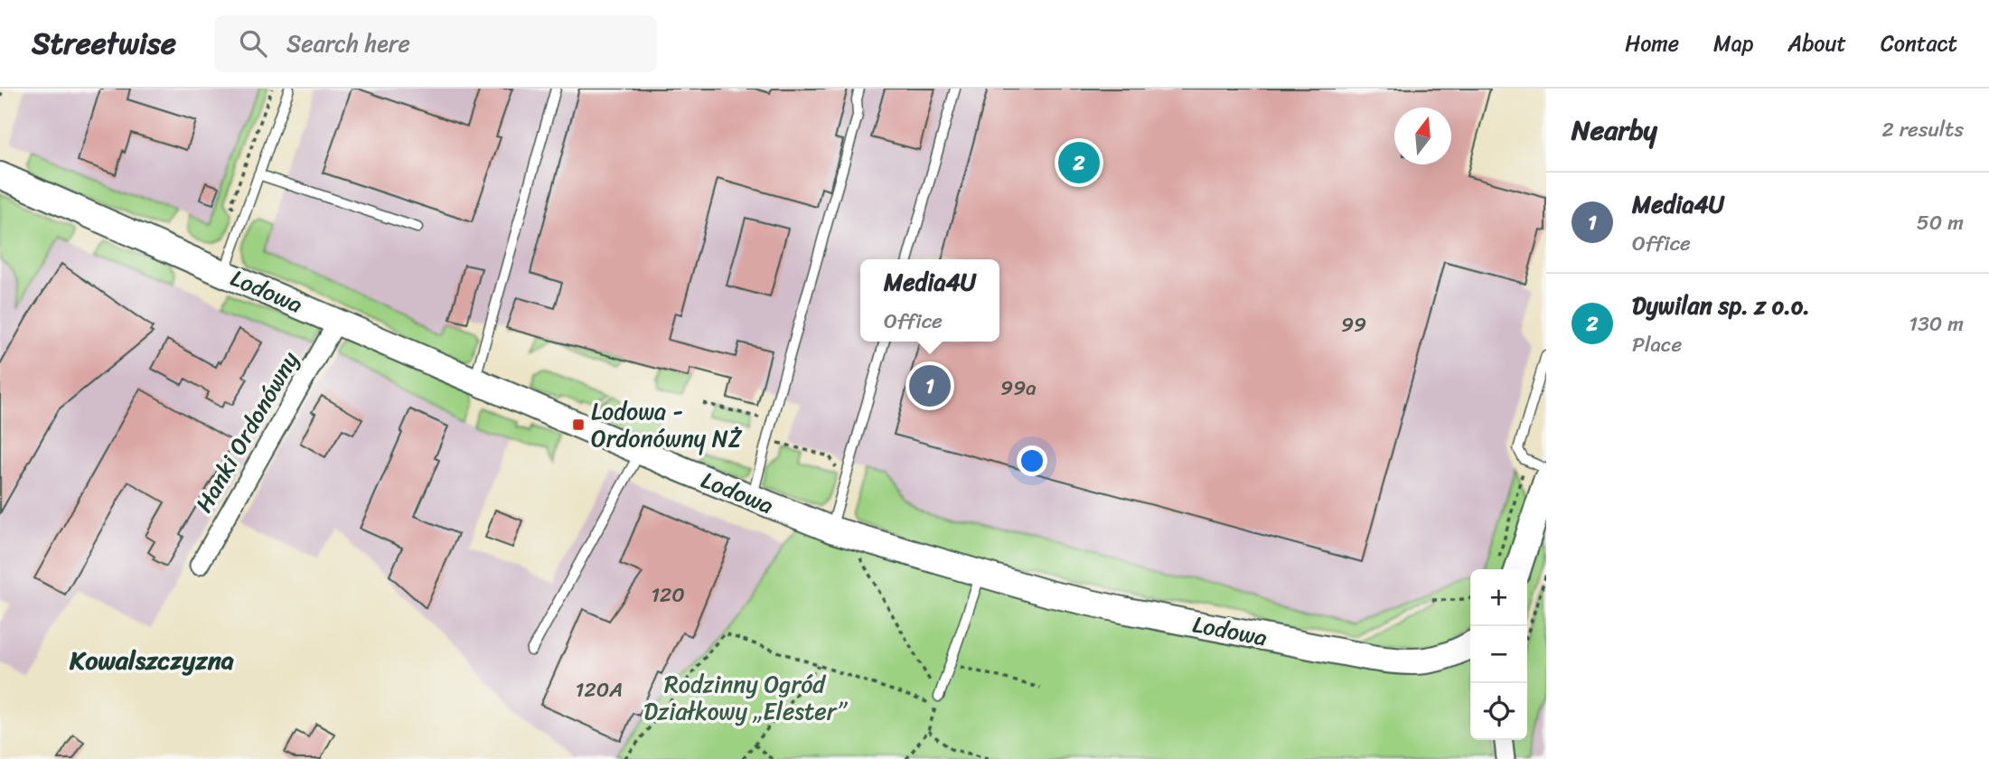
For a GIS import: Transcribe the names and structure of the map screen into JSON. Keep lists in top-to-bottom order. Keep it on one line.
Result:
{"streets":{"street":["Lodowa","Hanki Ordonówny"]},"crossings":[["Lodowa","Hanki Ordonówny"]],"districts":["Kowalszczyzna"],"parks":["Rodzinny Ogród Działkowy „Elester”"],"places":{"transit":["Lodowa - Ordonówny NŻ"]},"house_numbers":["99","99a","120","120A"],"north":"top","page":{"header":"Streetwise","search":"Search here","nav":["Home","Map","About","Contact"],"heading":["Nearby","2 results"],"pins":["2","1"],"list":[{"mark":"1","name":"Media4U","note":"Office","value":"50 m"},{"mark":"2","name":"Dywilan sp. z o.o.","note":"Place","value":"130 m"}],"popup":["Media4U","Office"],"map_buttons":["+","−"]}}
